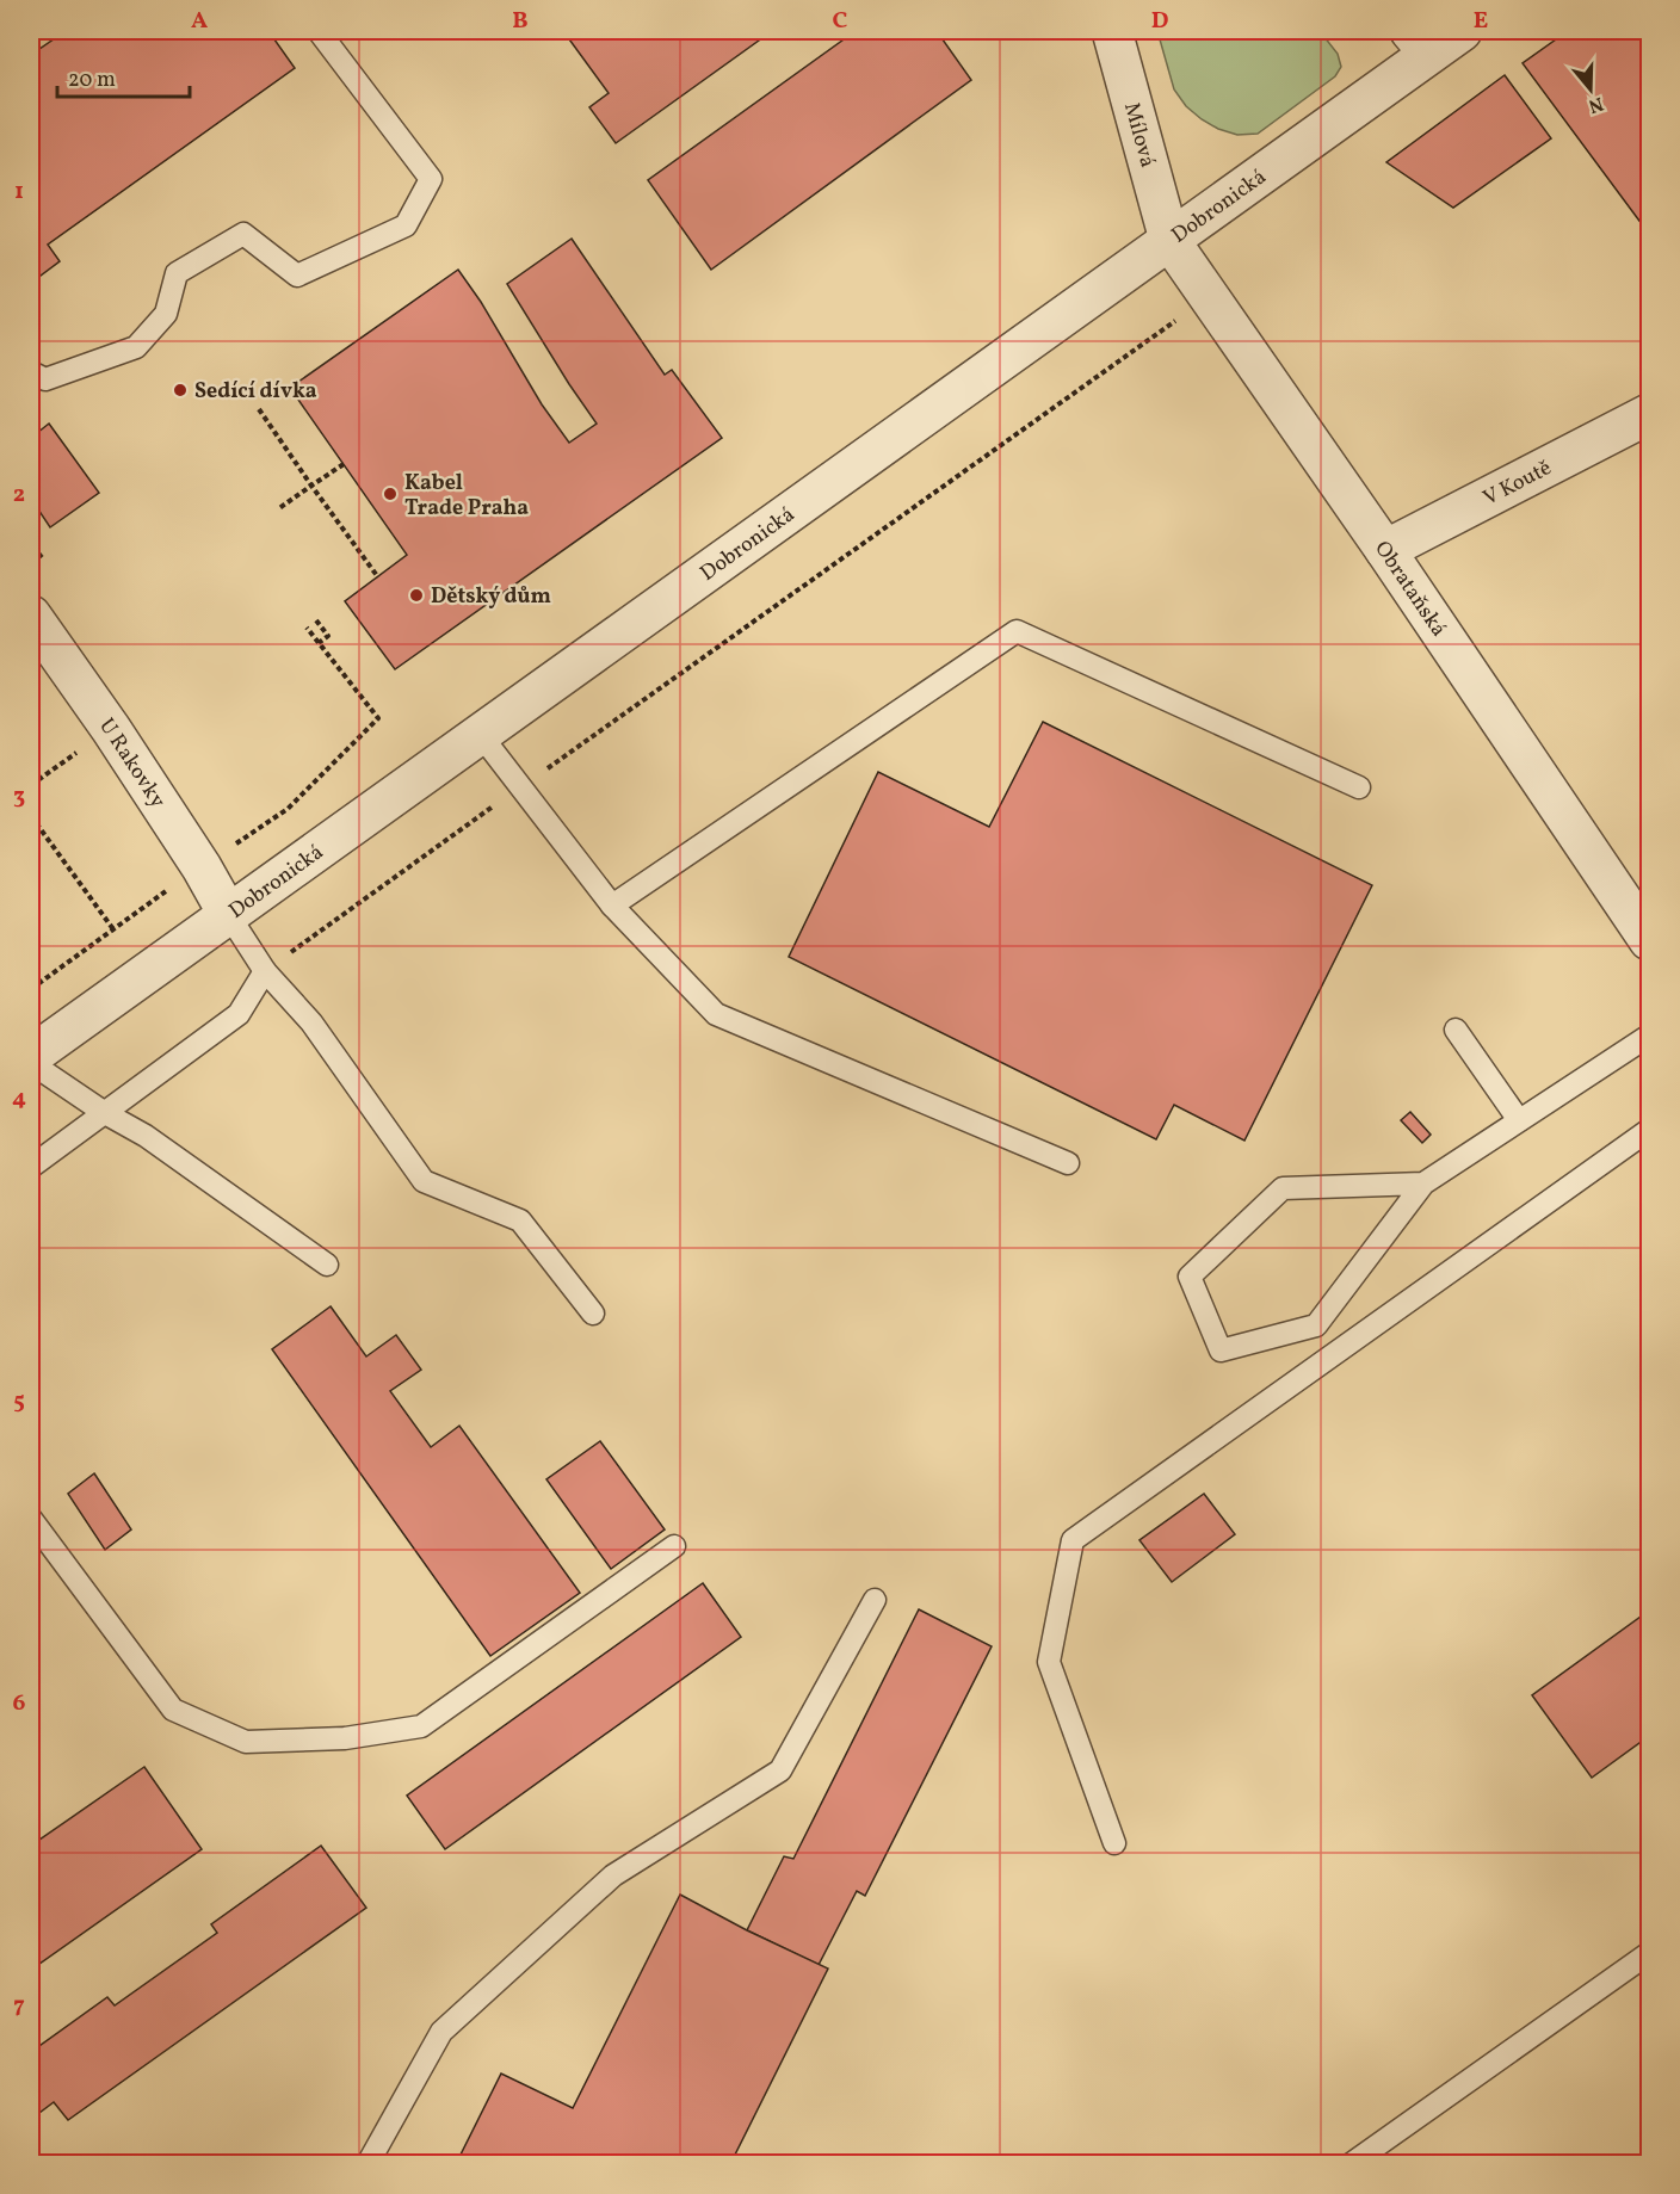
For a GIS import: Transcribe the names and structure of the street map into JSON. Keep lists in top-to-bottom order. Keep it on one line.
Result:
{"streets":{"street":["Mílová","Dobronická","V Koutě","Obrataňská","U Rakovky"]},"crossings":[["Mílová","Dobronická"],["Mílová","Obrataňská"],["Dobronická","Obrataňská"],["Dobronická","U Rakovky"],["V Koutě","Obrataňská"]],"places":["Sedící dívka","Kabel Trade Praha","Dětský dům"],"scale_bar":"20 m","north":"bottom","grid":{"columns":["A","B","C","D","E"],"rows":["1","2","3","4","5","6","7"]}}
